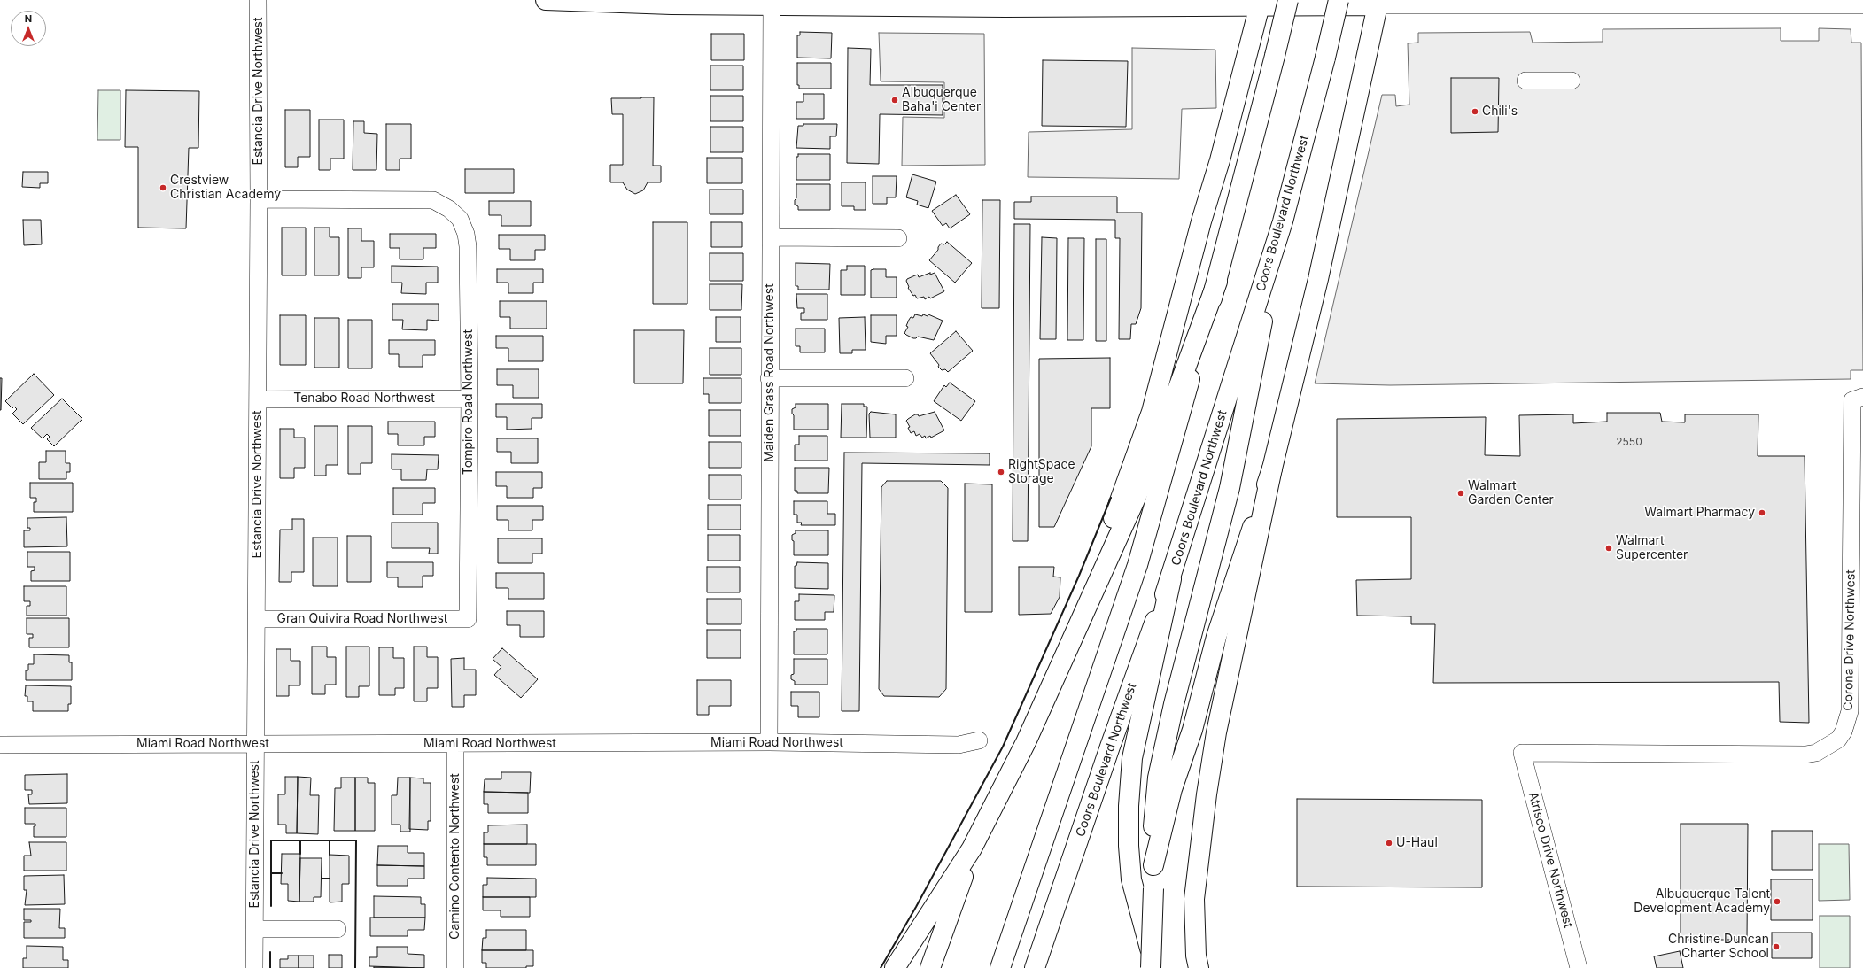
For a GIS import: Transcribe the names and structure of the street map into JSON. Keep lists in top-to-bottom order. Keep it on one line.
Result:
{"streets":{"main road":["Coors Boulevard Northwest"],"street":["Estancia Drive Northwest","Maiden Grass Road Northwest","Tenabo Road Northwest","Tompiro Road Northwest","Gran Quivira Road Northwest","Corona Drive Northwest","Miami Road Northwest","Camino Contento Northwest","Atrisco Drive Northwest"]},"crossings":[["Estancia Drive Northwest","Tenabo Road Northwest"],["Estancia Drive Northwest","Tompiro Road Northwest"],["Estancia Drive Northwest","Gran Quivira Road Northwest"],["Estancia Drive Northwest","Miami Road Northwest"],["Maiden Grass Road Northwest","Miami Road Northwest"],["Tenabo Road Northwest","Tompiro Road Northwest"],["Tompiro Road Northwest","Gran Quivira Road Northwest"],["Corona Drive Northwest","Atrisco Drive Northwest"],["Miami Road Northwest","Camino Contento Northwest"]],"places":["Albuquerque Baha'i Center","Chili's","Crestview Christian Academy","RightSpace Storage","Walmart Garden Center","Walmart Pharmacy","Walmart Supercenter","U-Haul","Albuquerque Talent Development Academy","Christine Duncan Charter School"],"house_numbers":["2550"],"north":"top"}
